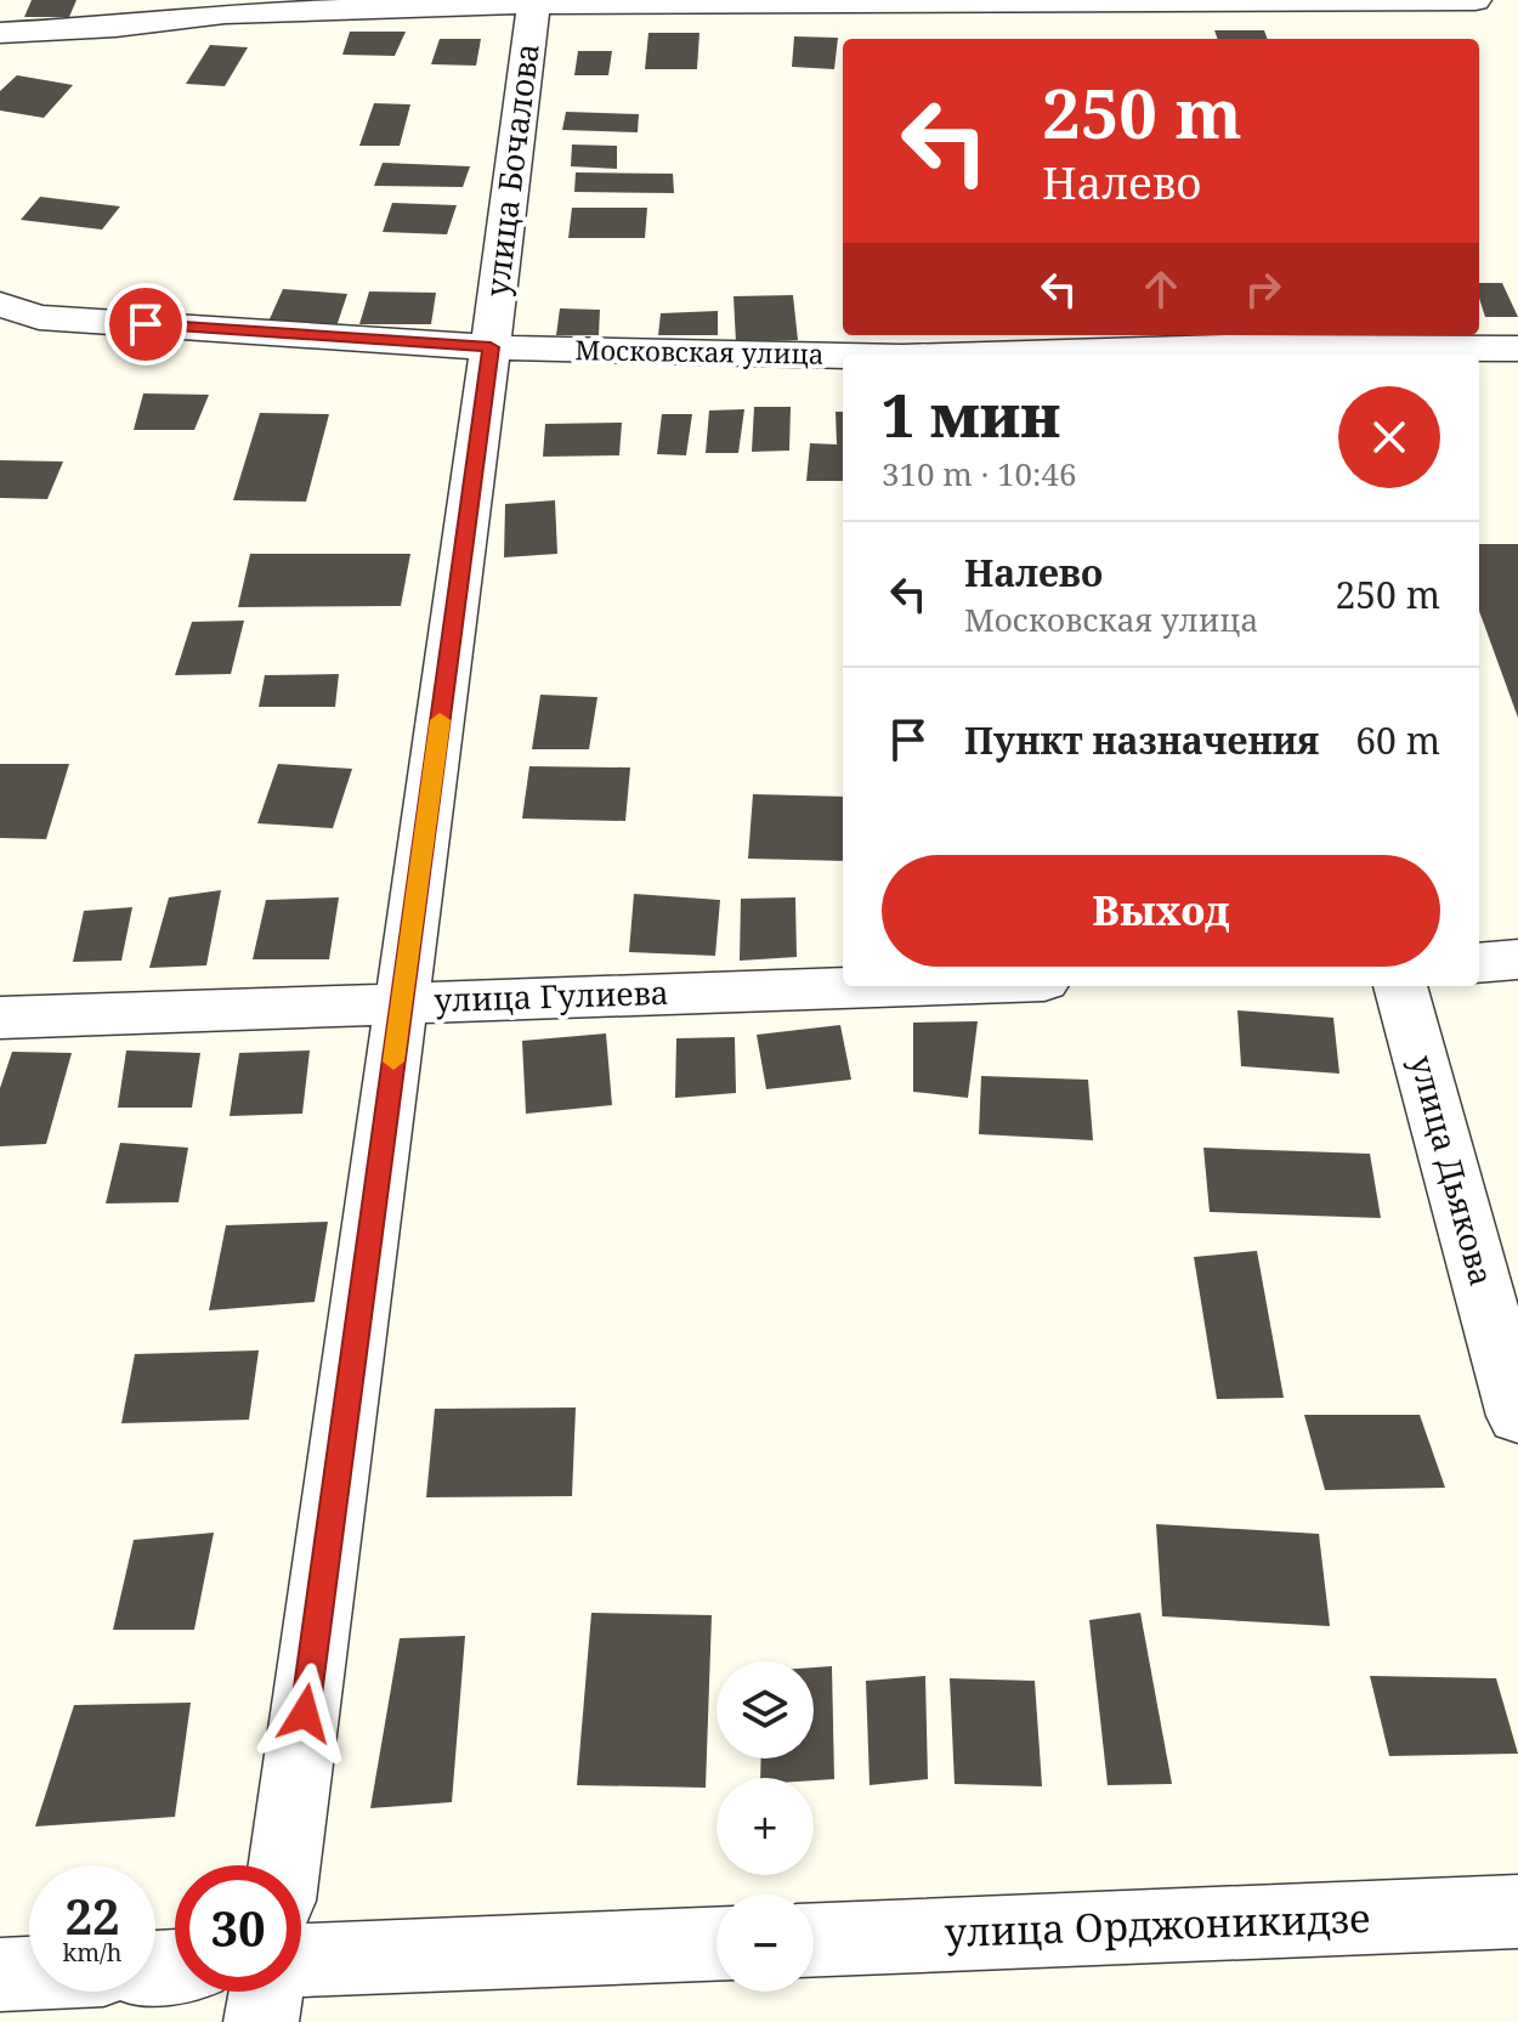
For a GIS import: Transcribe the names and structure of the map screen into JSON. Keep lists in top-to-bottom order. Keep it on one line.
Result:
{"streets":{"street":["улица Бочалова","Московская улица","улица Гулиева","улица Дьякова","улица Орджоникидзе"]},"crossings":[["улица Бочалова","Московская улица"],["улица Бочалова","улица Гулиева"]],"page":{"turn":["250 m","Налево"],"heading":["1 мин","310 m · 10:46"],"list":[{"name":"Налево","note":"Московская улица","value":"250 m"},{"name":"Пункт назначения","value":"60 m"}],"buttons":"Выход","map_buttons":["+","−"],"speed":"22 km/h","limit":"30"}}
